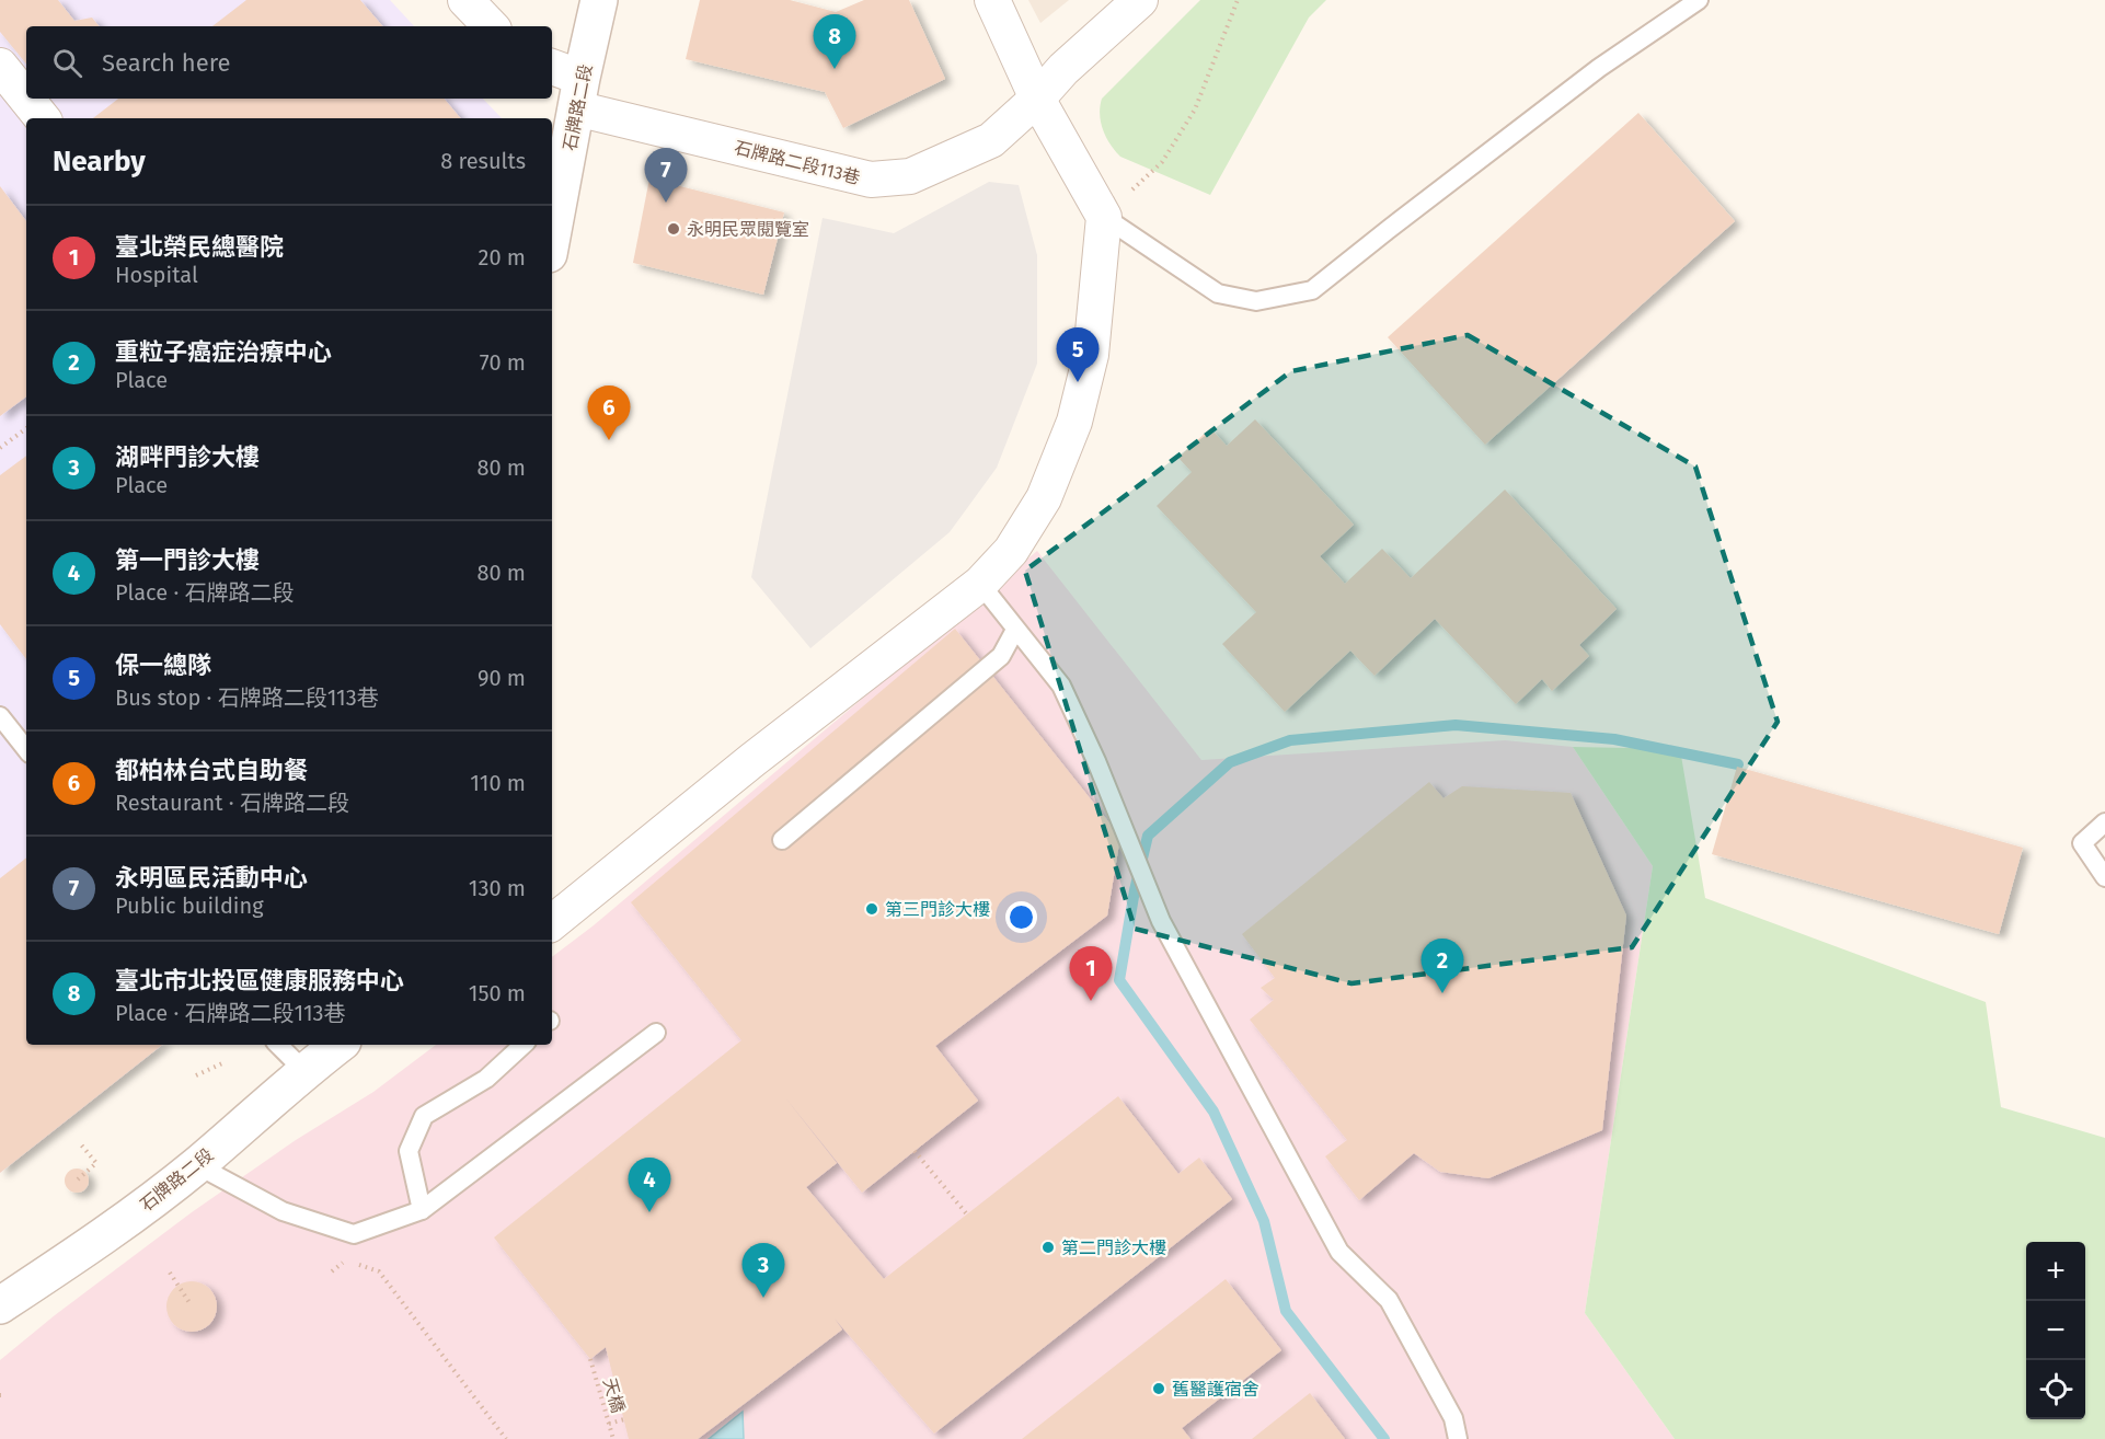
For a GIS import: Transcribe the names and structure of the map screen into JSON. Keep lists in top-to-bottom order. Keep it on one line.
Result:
{"streets":{"street":["石牌路二段","石牌路二段113巷"],"path":["天橋"]},"crossings":[["石牌路二段","石牌路二段113巷"]],"places":["永明民眾閱覽室","第三門診大樓","第二門診大樓","舊醫護宿舍"],"page":{"pins":["8","7","5","6","2","1","4","3"],"search":"Search here","heading":["Nearby","8 results"],"list":[{"mark":"1","name":"臺北榮民總醫院","note":"Hospital","value":"20 m"},{"mark":"2","name":"重粒子癌症治療中心","note":"Place","value":"70 m"},{"mark":"3","name":"湖畔門診大樓","note":"Place","value":"80 m"},{"mark":"4","name":"第一門診大樓","note":"Place · 石牌路二段","value":"80 m"},{"mark":"5","name":"保一總隊","note":"Bus stop · 石牌路二段113巷","value":"90 m"},{"mark":"6","name":"都柏林台式自助餐","note":"Restaurant · 石牌路二段","value":"110 m"},{"mark":"7","name":"永明區民活動中心","note":"Public building","value":"130 m"},{"mark":"8","name":"臺北市北投區健康服務中心","note":"Place · 石牌路二段113巷","value":"150 m"}],"map_buttons":["+","−"]}}
